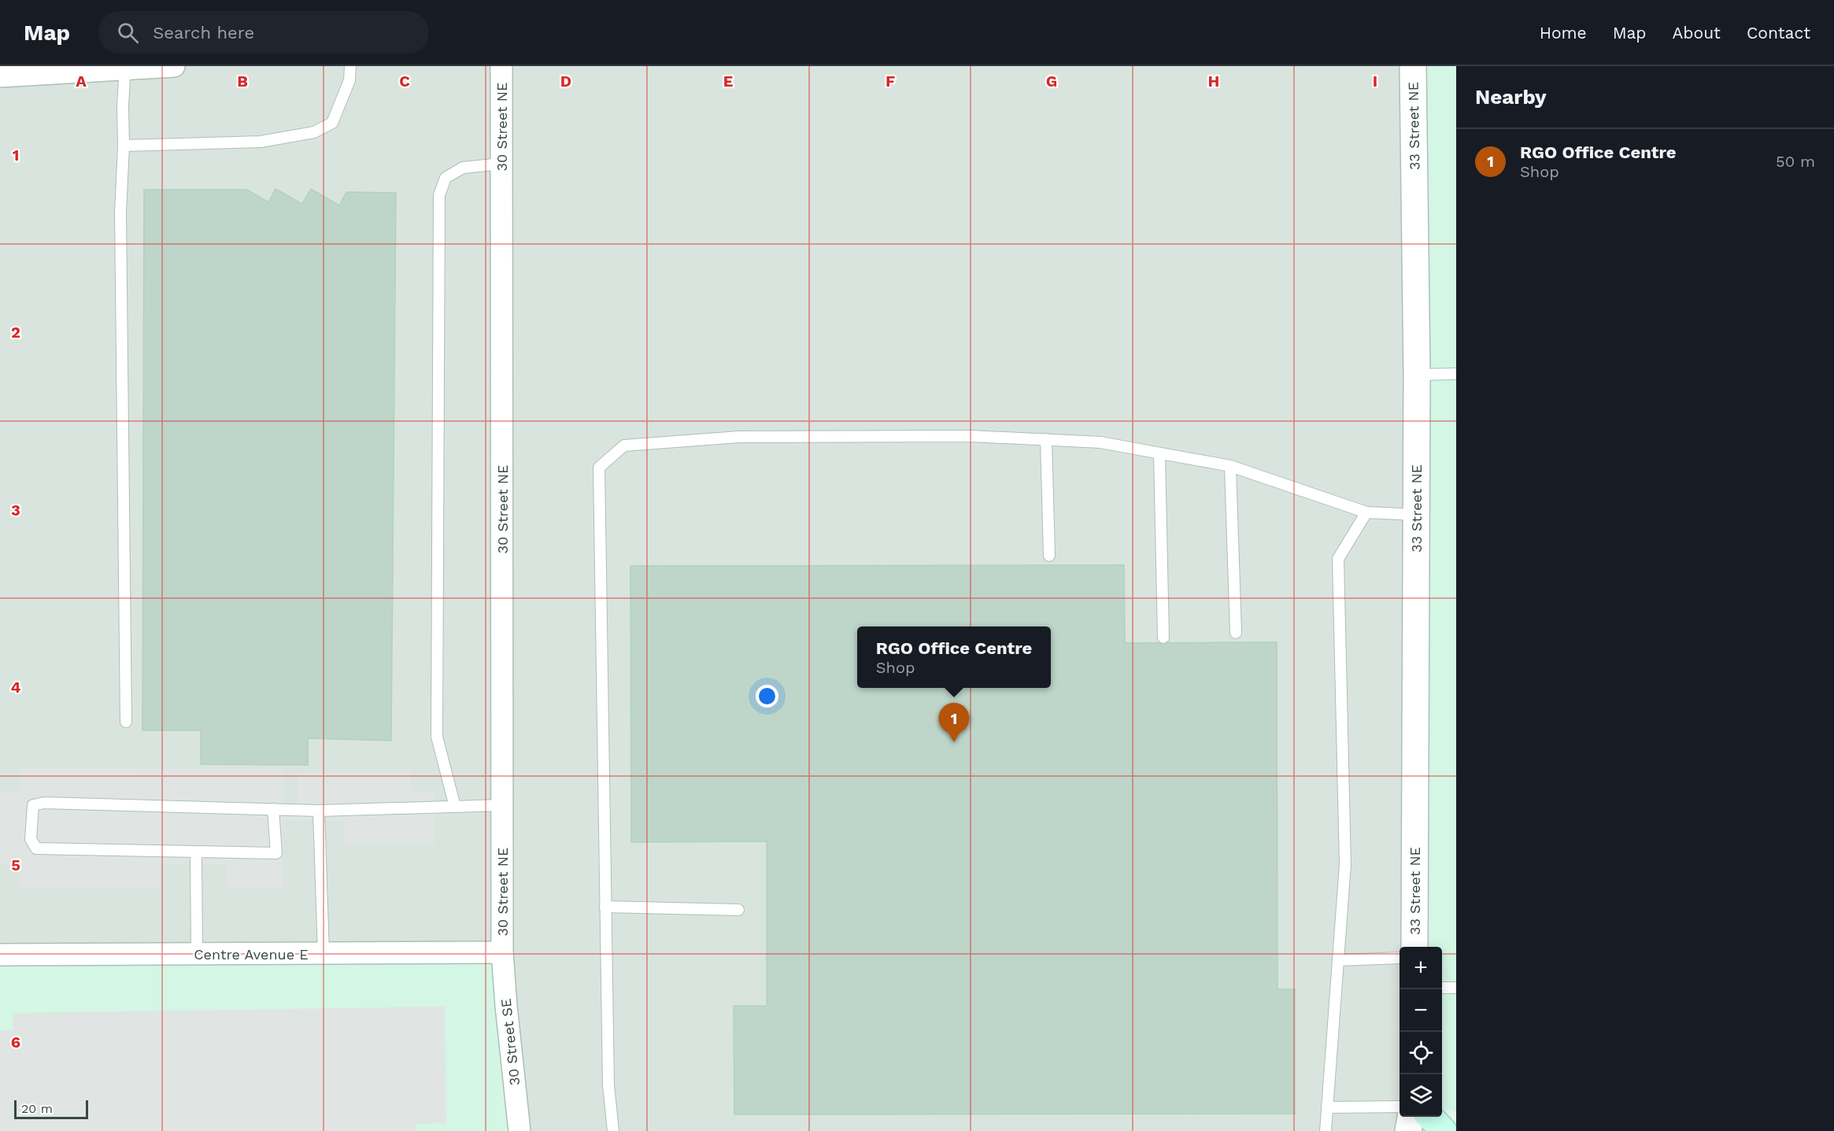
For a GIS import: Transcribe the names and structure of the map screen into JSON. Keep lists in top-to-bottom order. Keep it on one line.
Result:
{"streets":{"street":["33 Street NE","30 Street NE","Centre Avenue E","30 Street SE"]},"crossings":[["30 Street NE","Centre Avenue E"],["30 Street NE","30 Street SE"],["Centre Avenue E","30 Street SE"]],"scale_bar":"20 m","page":{"header":"Map","search":"Search here","nav":["Home","Map","About","Contact"],"heading":"Nearby","list":[{"mark":"1","name":"RGO Office Centre","note":"Shop","value":"50 m"}],"popup":["RGO Office Centre","Shop"],"pins":"1","map_buttons":["+","−"],"scale":"20 m"},"grid":{"columns":["A","B","C","D","E","F","G","H","I"],"rows":["1","2","3","4","5","6"]}}
